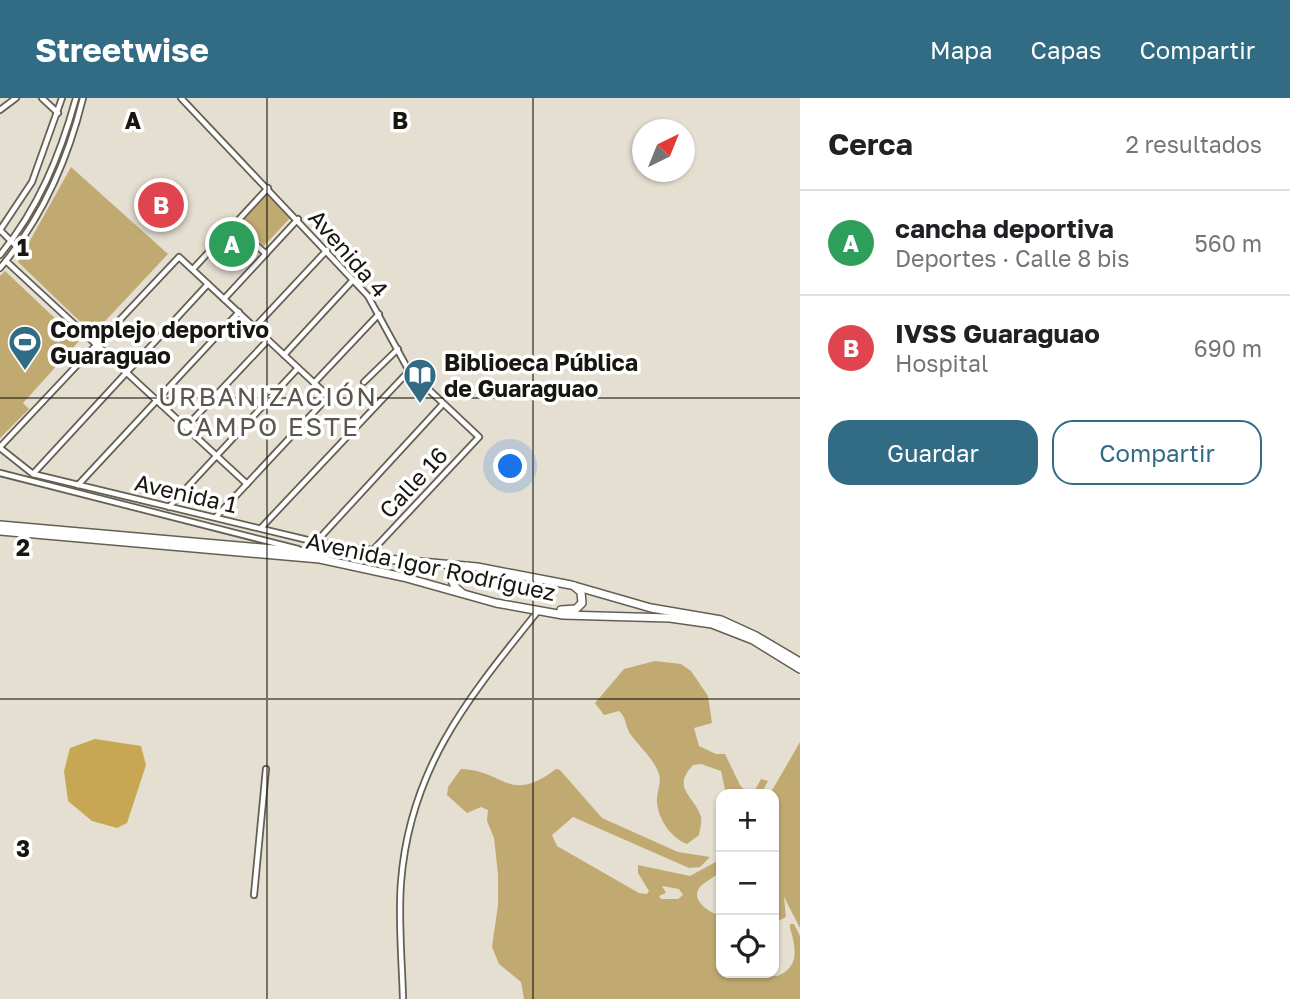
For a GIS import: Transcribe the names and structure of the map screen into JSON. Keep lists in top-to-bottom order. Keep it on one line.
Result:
{"streets":{"highway":["Avenida Igor Rodríguez"],"street":["Avenida 4","Calle 16","Avenida 1"]},"crossings":[["Avenida 4","Calle 16"],["Calle 16","Avenida 1"]],"districts":["URBANIZACIÓN CAMPO ESTE"],"places":{"sports":["Complejo deportivo Guaraguao"],"library":["Biblioeca Pública de Guaraguao"]},"north":"top right","page":{"header":"Streetwise","nav":["Mapa","Capas","Compartir"],"heading":["Cerca","2 resultados"],"pins":["B","A"],"list":[{"mark":"A","name":"cancha deportiva","note":"Deportes · Calle 8 bis","value":"560 m"},{"mark":"B","name":"IVSS Guaraguao","note":"Hospital","value":"690 m"}],"buttons":["Guardar","Compartir"],"map_buttons":["+","−"]},"grid":{"columns":["A","B"],"rows":["1","2","3"]}}
